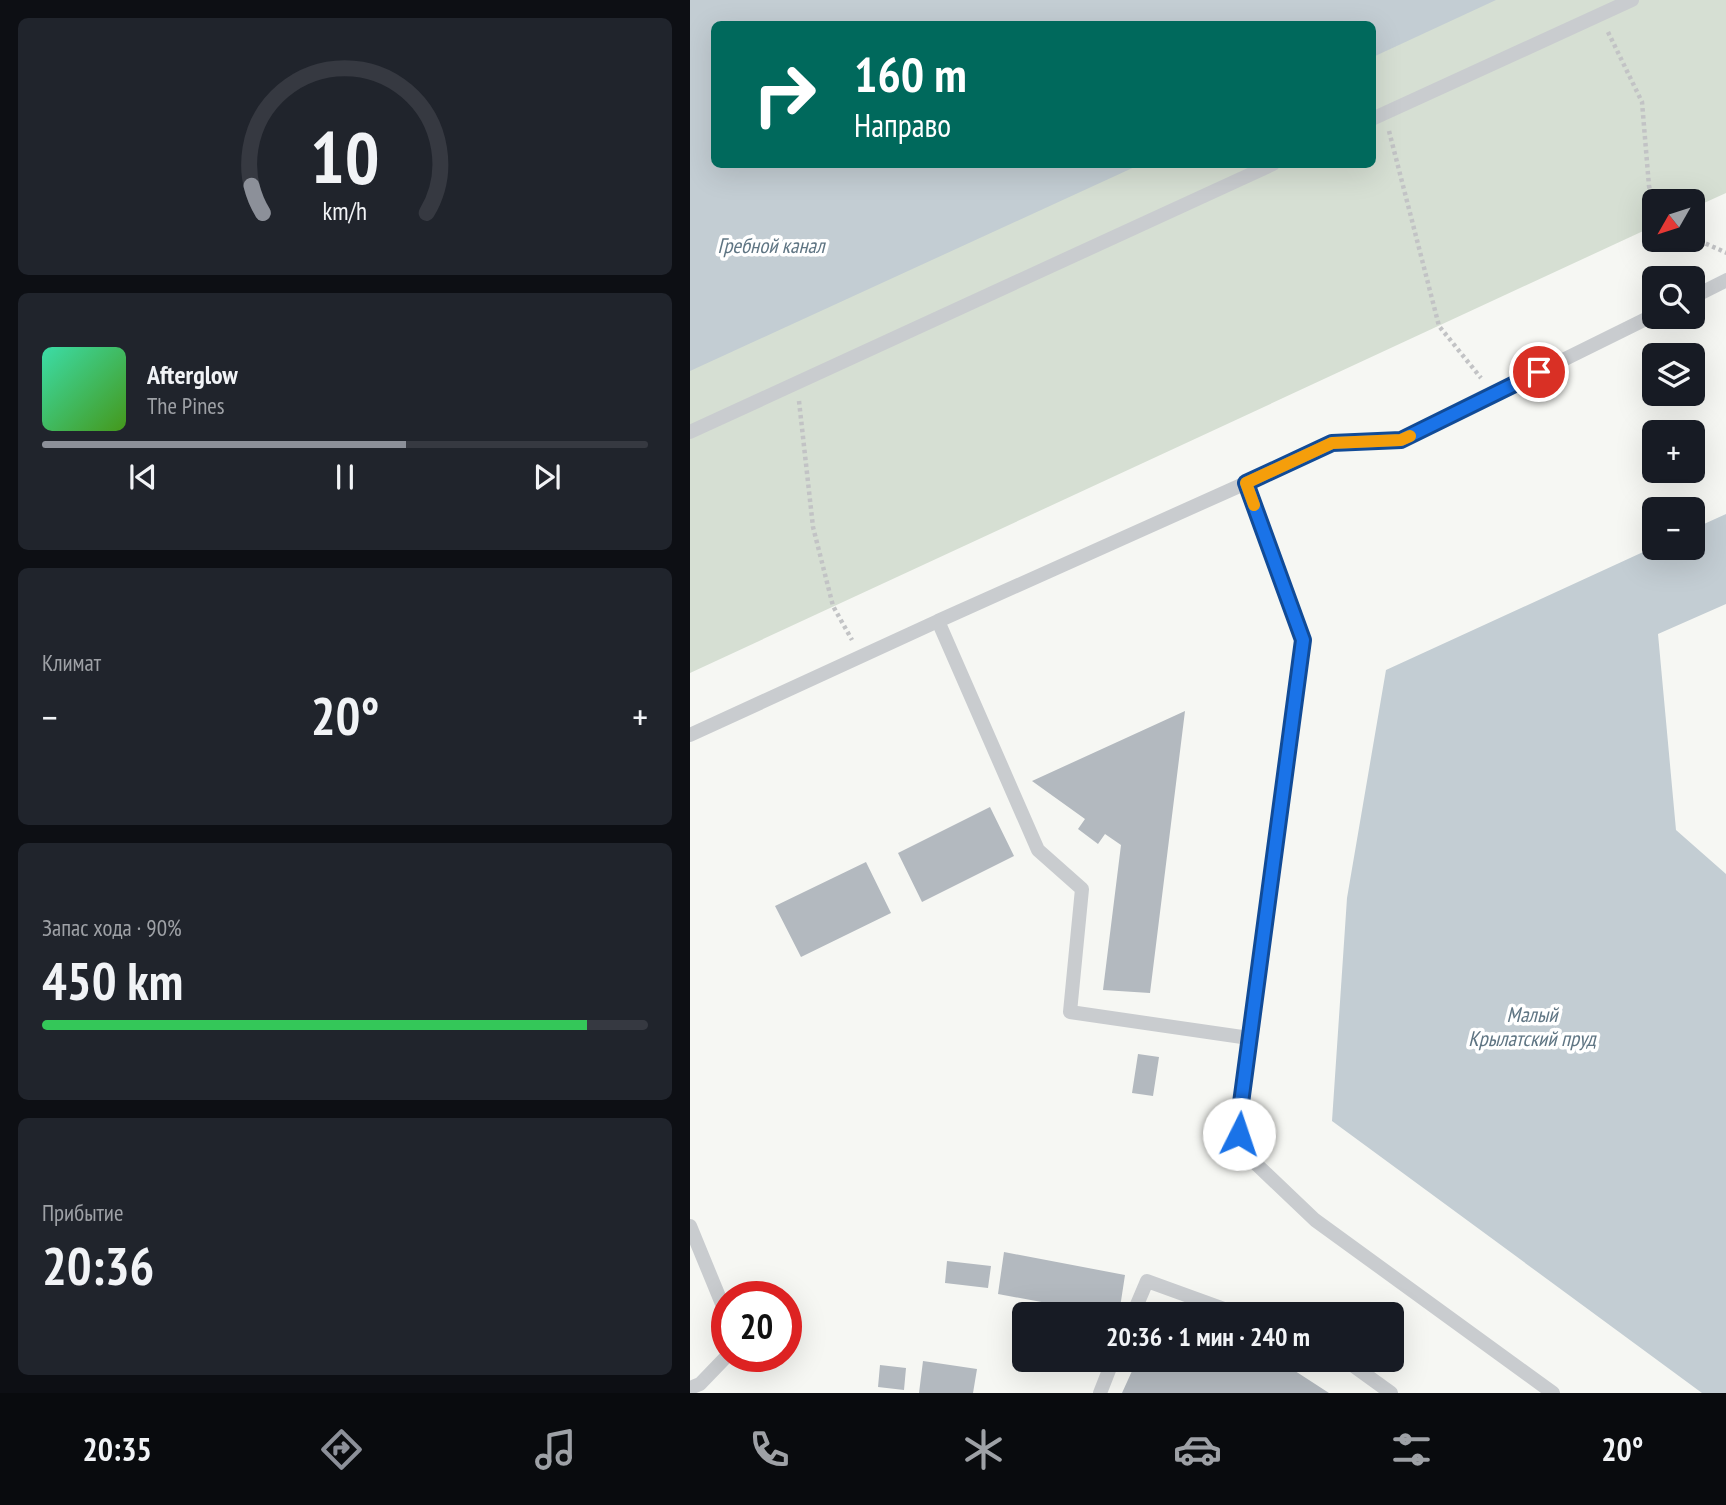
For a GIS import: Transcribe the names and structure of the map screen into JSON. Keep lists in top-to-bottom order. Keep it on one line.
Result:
{"water":["Гребной канал","Малый Крылатский пруд"],"north":"bottom left","page":{"turn":["160 m","Направо"],"map_buttons":["+","−"],"song":["Afterglow","The Pines"],"tile":["Климат",["Запас хода · 90%","450 km"],["Прибытие","20:36"]],"heat":["−","20°","+"],"limit":"20","trip":"20:36 · 1 мин · 240 m","tabs":["20:35","20°"],"gauge":["10","km/h"]}}
